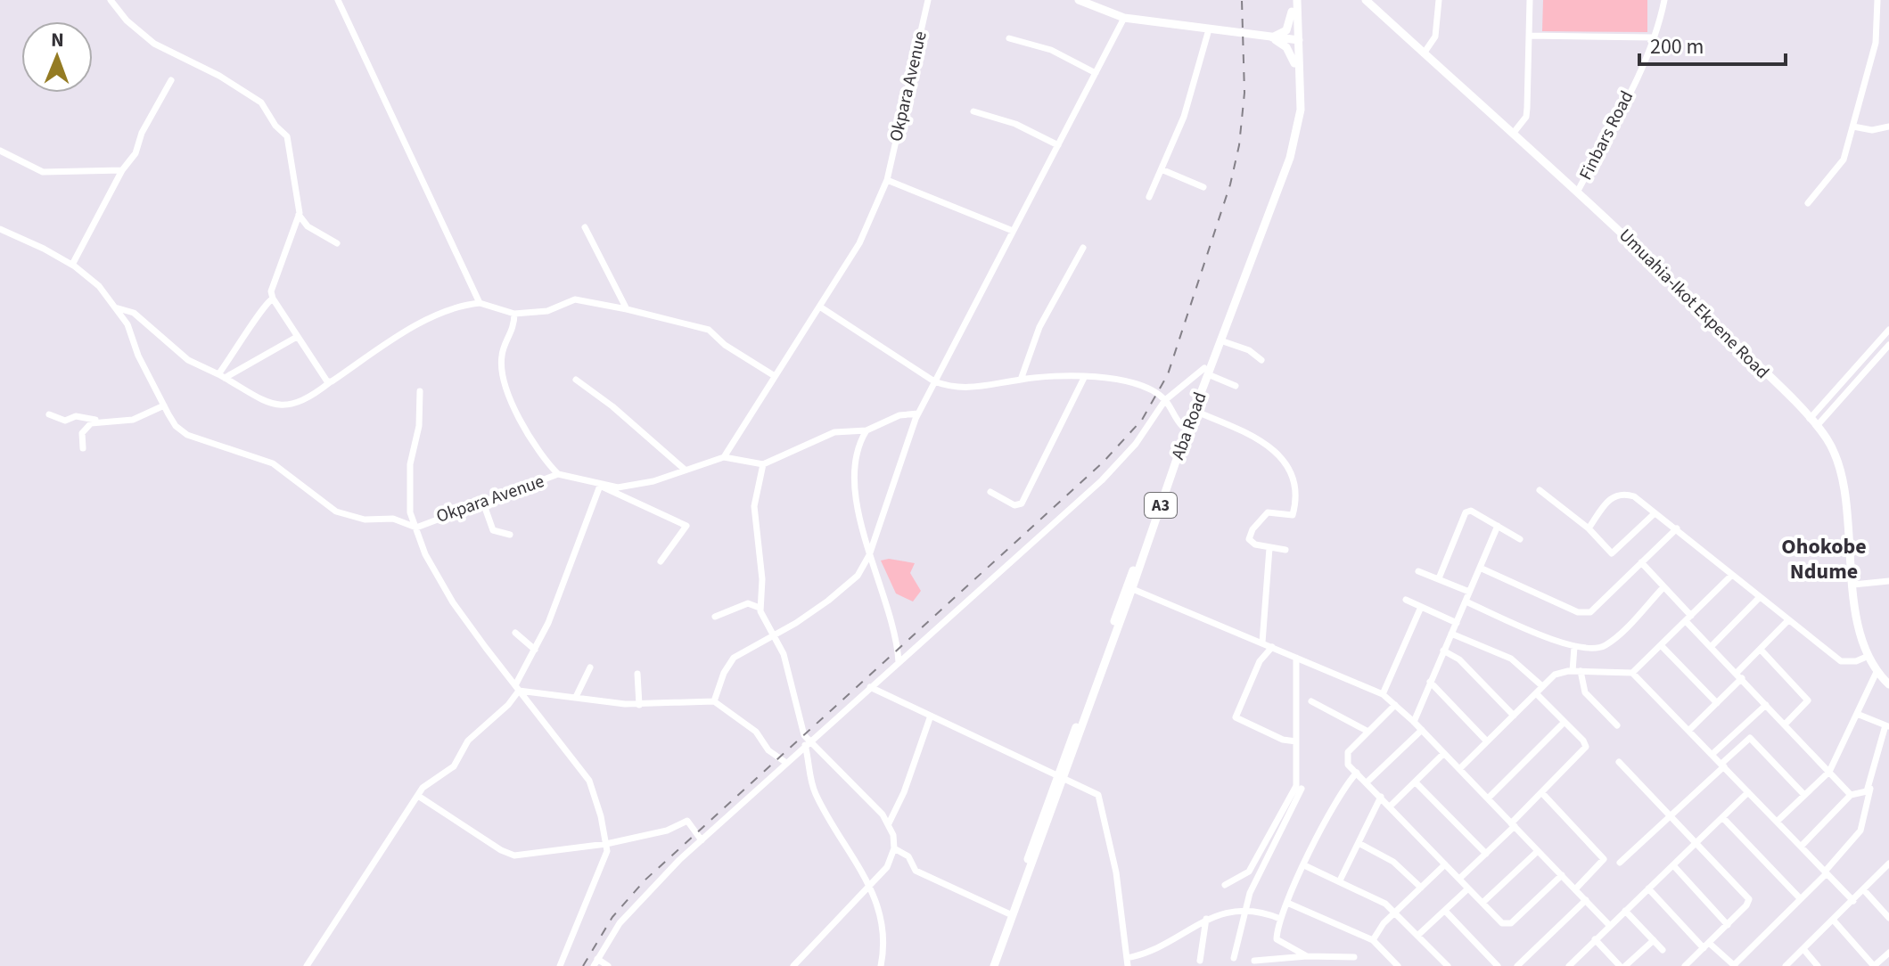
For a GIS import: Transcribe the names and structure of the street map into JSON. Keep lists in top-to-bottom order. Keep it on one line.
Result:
{"streets":{"main road":["Umuahia-Ikot Ekpene Road","Aba Road","A3"],"street":["Okpara Avenue","Finbars Road"]},"crossings":[["Finbars Road","Umuahia-Ikot Ekpene Road"]],"districts":["Ohokobe Ndume"],"scale_bar":"200 m","north":"top"}
